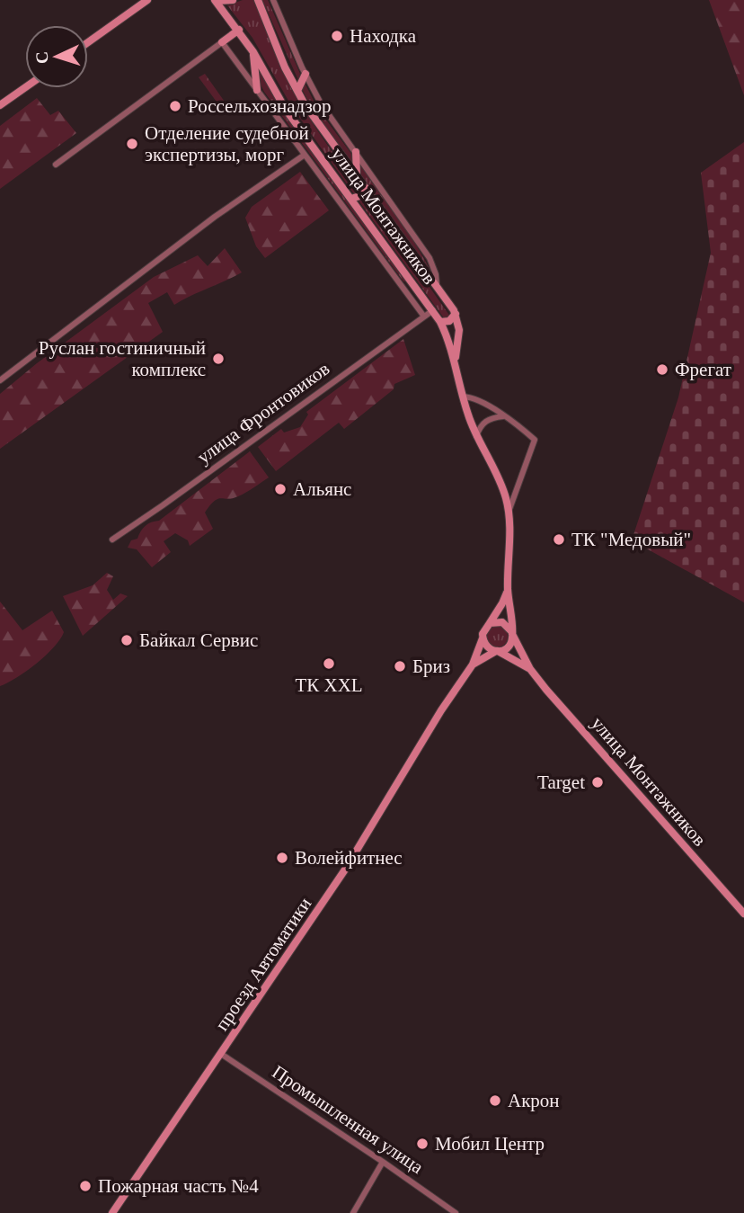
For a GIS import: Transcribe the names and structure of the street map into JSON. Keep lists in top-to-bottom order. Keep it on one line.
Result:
{"streets":{"main road":["улица Монтажников","проезд Автоматики"],"street":["улица Фронтовиков","Промышленная улица"]},"crossings":[["улица Монтажников","улица Фронтовиков"],["улица Монтажников","проезд Автоматики"],["проезд Автоматики","Промышленная улица"]],"places":["Находка","Россельхознадзор","Отделение судебной экспертизы, морг","Руслан гостиничный комплекс","Фрегат","Альянс","ТК \"Медовый\"","Байкал Сервис","ТК XXL","Бриз","Target","Волейфитнес","Акрон","Мобил Центр","Пожарная часть №4"],"north":"left"}
